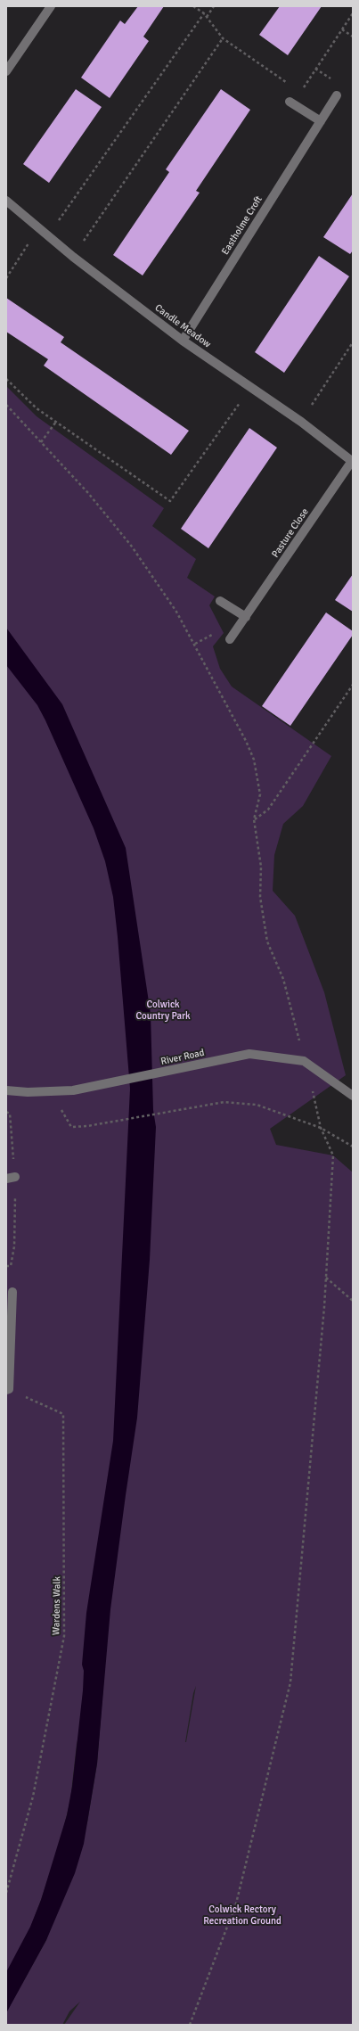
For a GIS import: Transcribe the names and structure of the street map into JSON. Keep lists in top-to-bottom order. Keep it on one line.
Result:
{"streets":{"street":["Eastholme Croft","Candle Meadow","Pasture Close","River Road"],"path":["Wardens Walk"]},"crossings":[["Eastholme Croft","Candle Meadow"],["Candle Meadow","Pasture Close"]],"parks":["Colwick Country Park","Colwick Rectory Recreation Ground"]}
